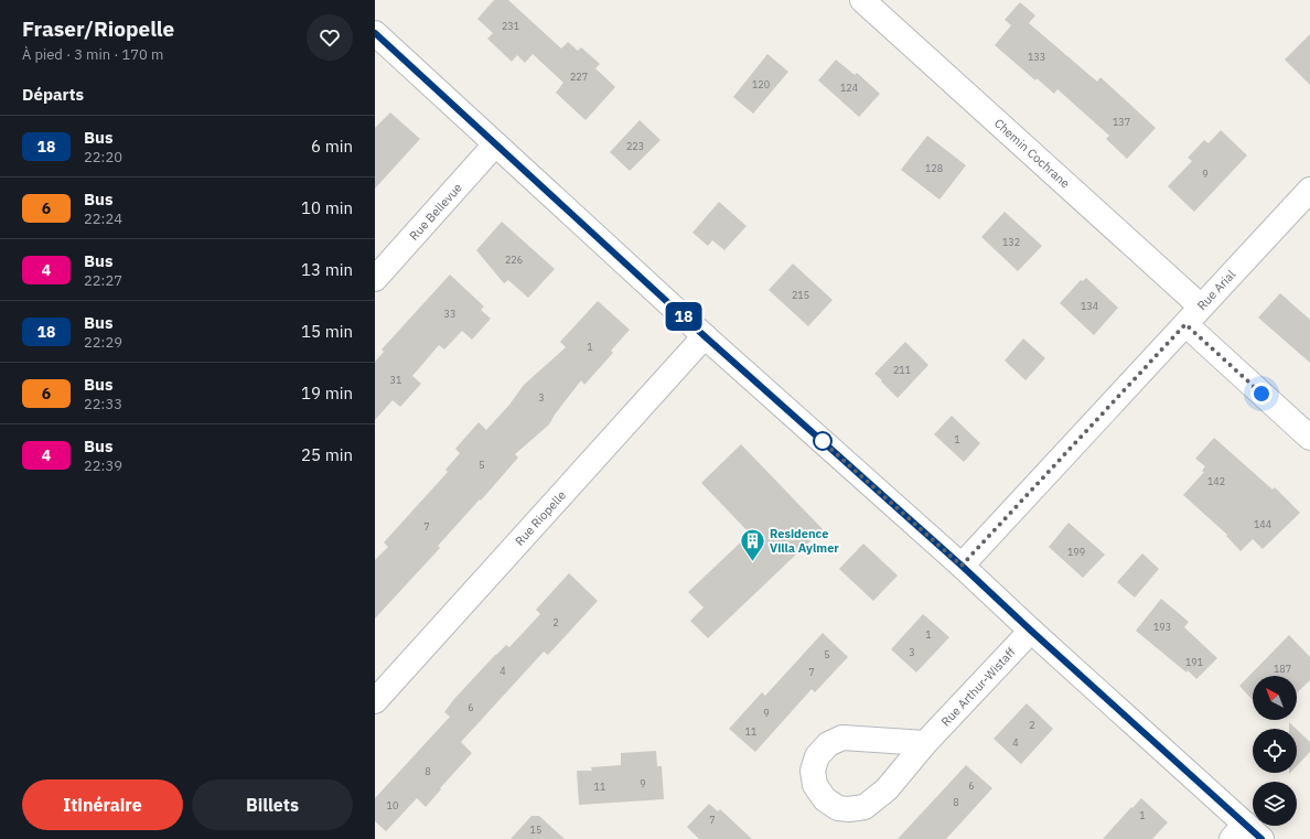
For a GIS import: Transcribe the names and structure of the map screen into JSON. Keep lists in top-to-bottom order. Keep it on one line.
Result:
{"streets":{"street":["Chemin Cochrane","Rue Bellevue","Rue Arial","Rue Riopelle","Rue Arthur-Wistaff"]},"crossings":[["Chemin Cochrane","Rue Arial"]],"places":{"building":["Residence Villa Aylmer"]},"lines":["bus line 18"],"house_numbers":["231","133","227","120","124","137","223","128","9","132","226","215","134","33","1","211","31","3","1","5","142","144","7","199","2","193","1","3","5","191","187","4","7","6","9","2","11","4","8","9","6","11","8","10","1","7","15"],"north":"top left","page":{"heading":[["Fraser/Riopelle","À pied · 3 min · 170 m"],"Départs"],"on_map":"18","list":[{"mark":"18","name":"Bus","note":"22:20","value":"6 min"},{"mark":"6","name":"Bus","note":"22:24","value":"10 min"},{"mark":"4","name":"Bus","note":"22:27","value":"13 min"},{"mark":"18","name":"Bus","note":"22:29","value":"15 min"},{"mark":"6","name":"Bus","note":"22:33","value":"19 min"},{"mark":"4","name":"Bus","note":"22:39","value":"25 min"}],"buttons":["Itinéraire","Billets"]}}
